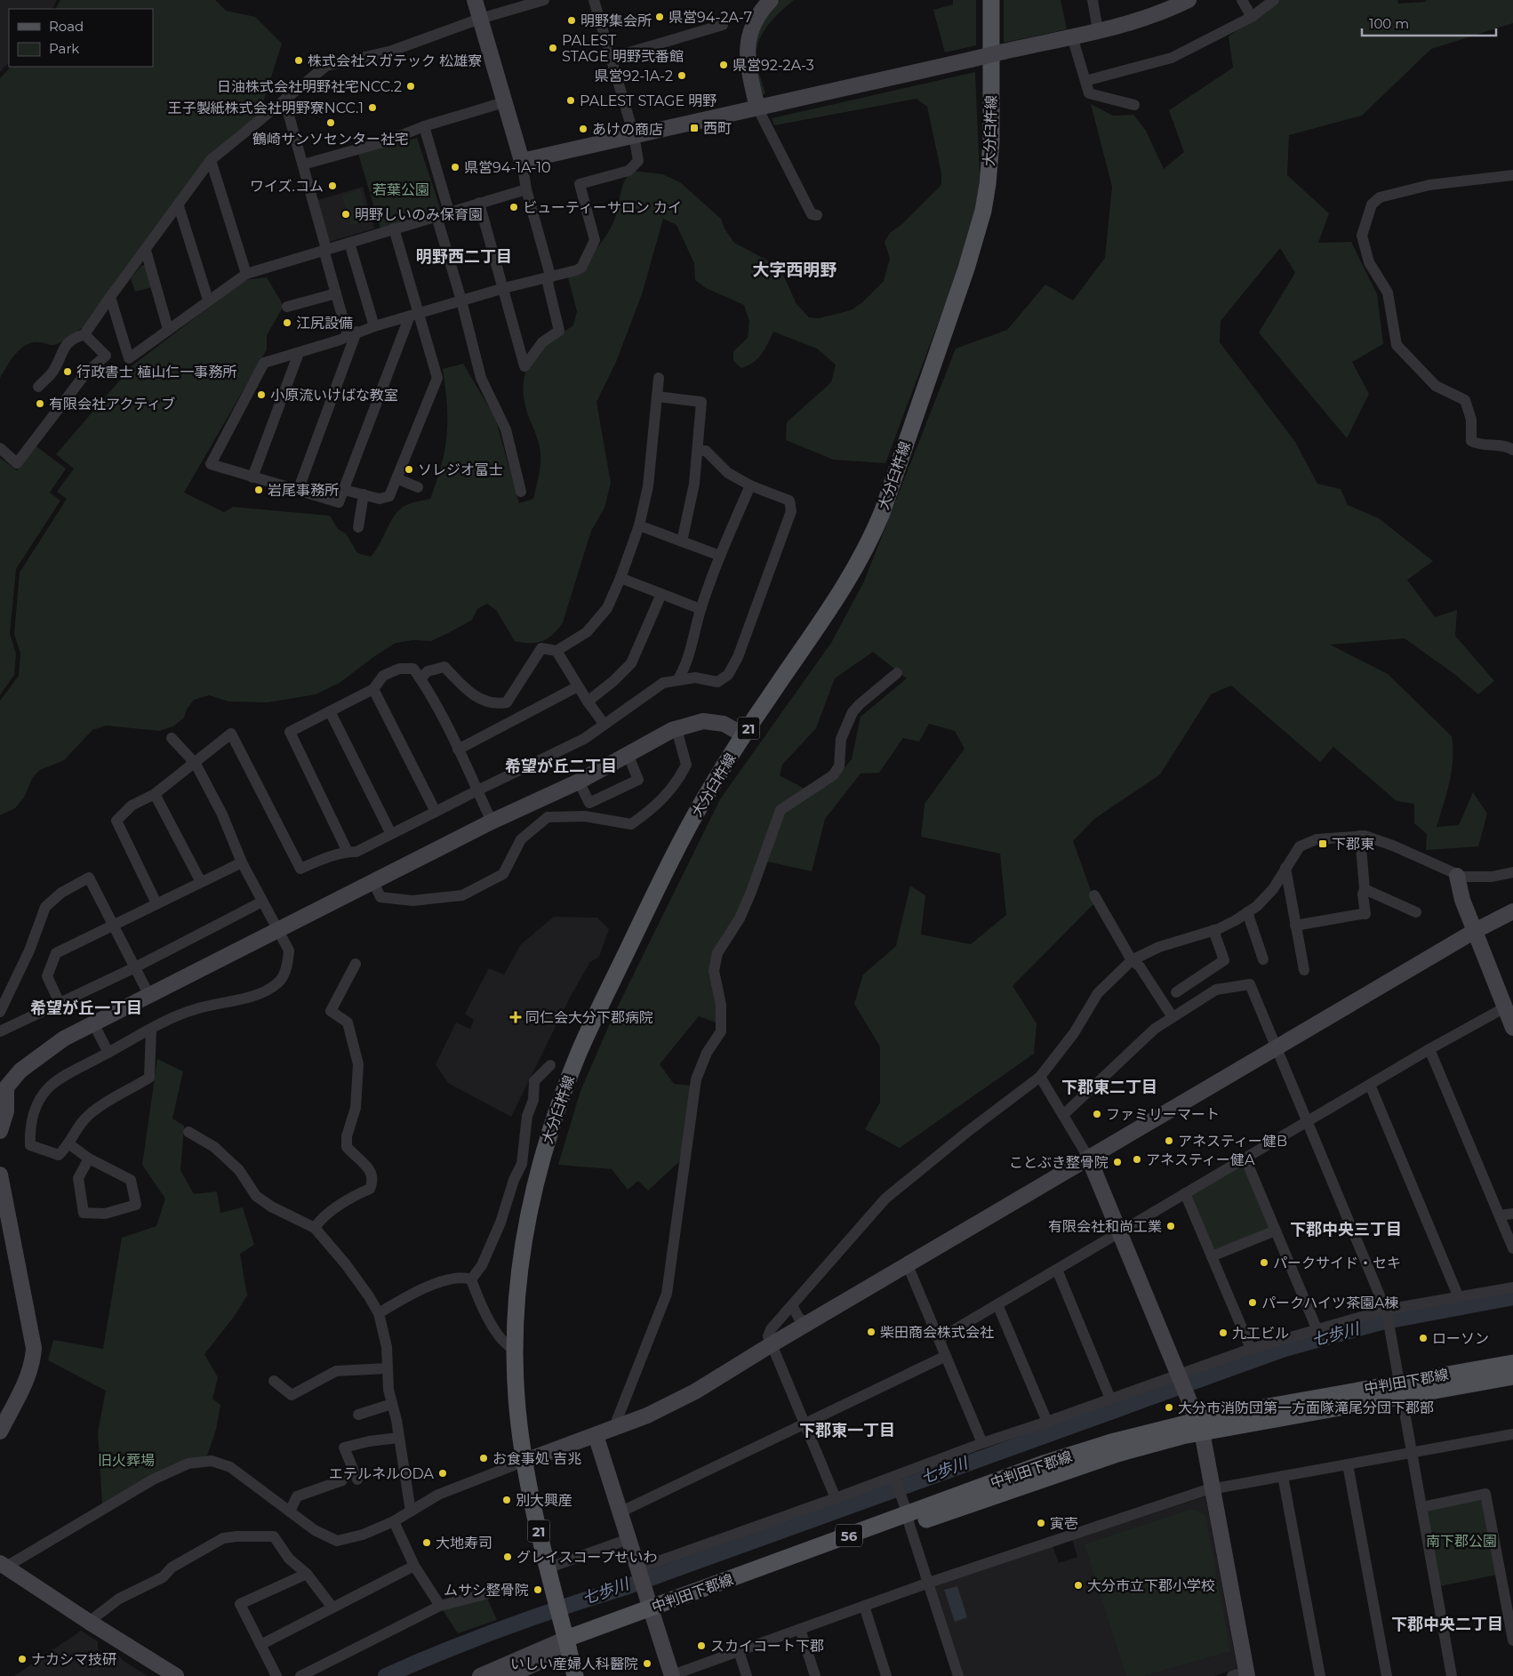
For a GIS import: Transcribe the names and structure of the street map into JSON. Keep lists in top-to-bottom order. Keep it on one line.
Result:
{"streets":{"main road":["大分臼杵線","21","中判田下郡線","56"]},"crossings":[["大分臼杵線","中判田下郡線"]],"districts":["明野西二丁目","大字西明野","希望が丘二丁目","希望が丘一丁目","下郡東二丁目","下郡中央三丁目","下郡東一丁目","下郡中央二丁目"],"water":["七歩川"],"parks":["若葉公園","旧火葬場","南下郡公園"],"places":{"other":["県営94-2A-7","明野集会所","PALEST STAGE 明野弐番館","株式会社スガテック 松雄寮","県営92-2A-3","県営92-1A-2","日油株式会社明野社宅NCC.2","PALEST STAGE 明野","王子製紙株式会社明野寮NCC.1","鶴崎サンソセンター社宅","あけの商店","県営94-1A-10","ワイズ.コム","ビューティーサロン カイ","明野しいのみ保育園","江尻設備","行政書士 植山仁一事務所","小原流いけばな教室","有限会社アクティブ","ソレジオ富士","岩尾事務所","ファミリーマート","アネスティー健B","アネスティー健A","ことぶき整骨院","有限会社和尚工業","パークサイド・セキ","パークハイツ茶園A棟","柴田商会株式会社","九工ビル","ローソン","大分市消防団第一方面隊滝尾分団下郡部","お食事処 吉兆","エテルネルODA","別大興産","寅壱","大地寿司","グレイスコープせいわ","大分市立下郡小学校","ムサシ整骨院","スカイコート下郡","ナカシマ技研","いしい産婦人科醫院"],"transit":["西町","下郡東"],"health":["同仁会大分下郡病院"]},"legend":["Road","Park"],"scale_bar":"100 m"}
